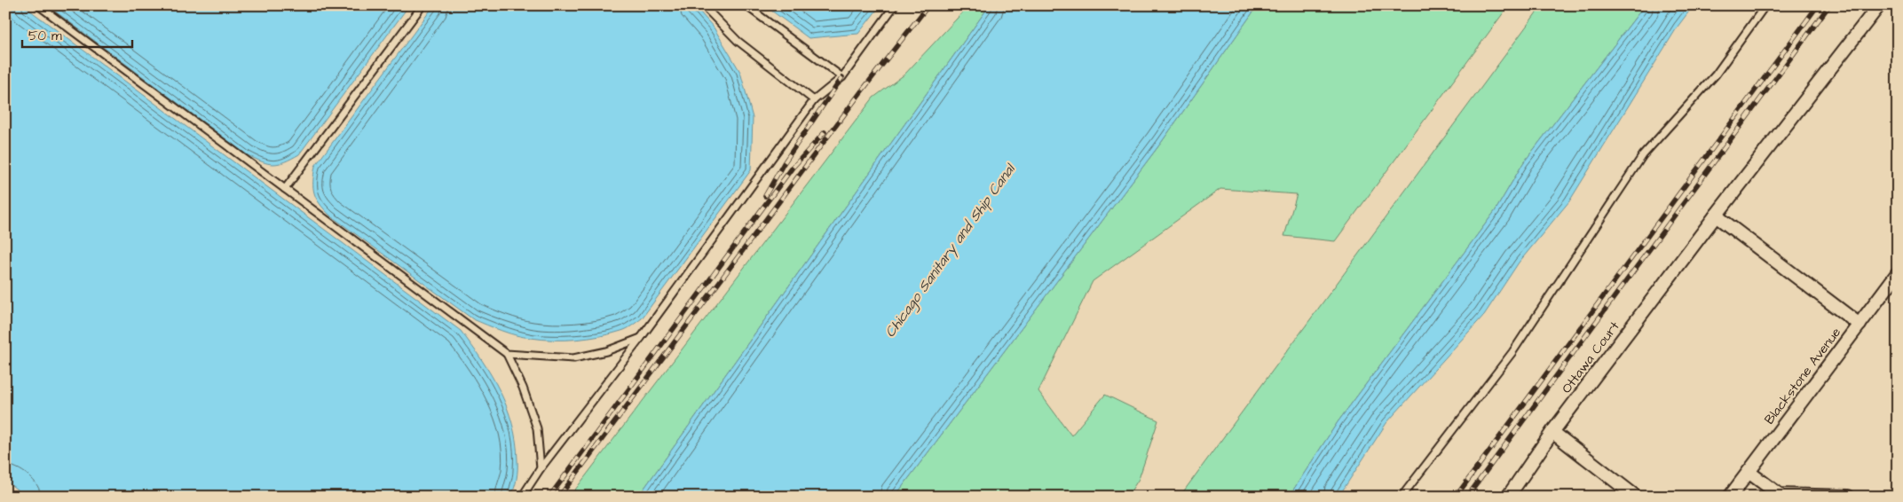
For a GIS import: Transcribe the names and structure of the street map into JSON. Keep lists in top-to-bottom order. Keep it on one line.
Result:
{"streets":{"street":["Ottawa Court","Blackstone Avenue"]},"water":["Chicago Sanitary and Ship Canal"],"scale_bar":"50 m"}
